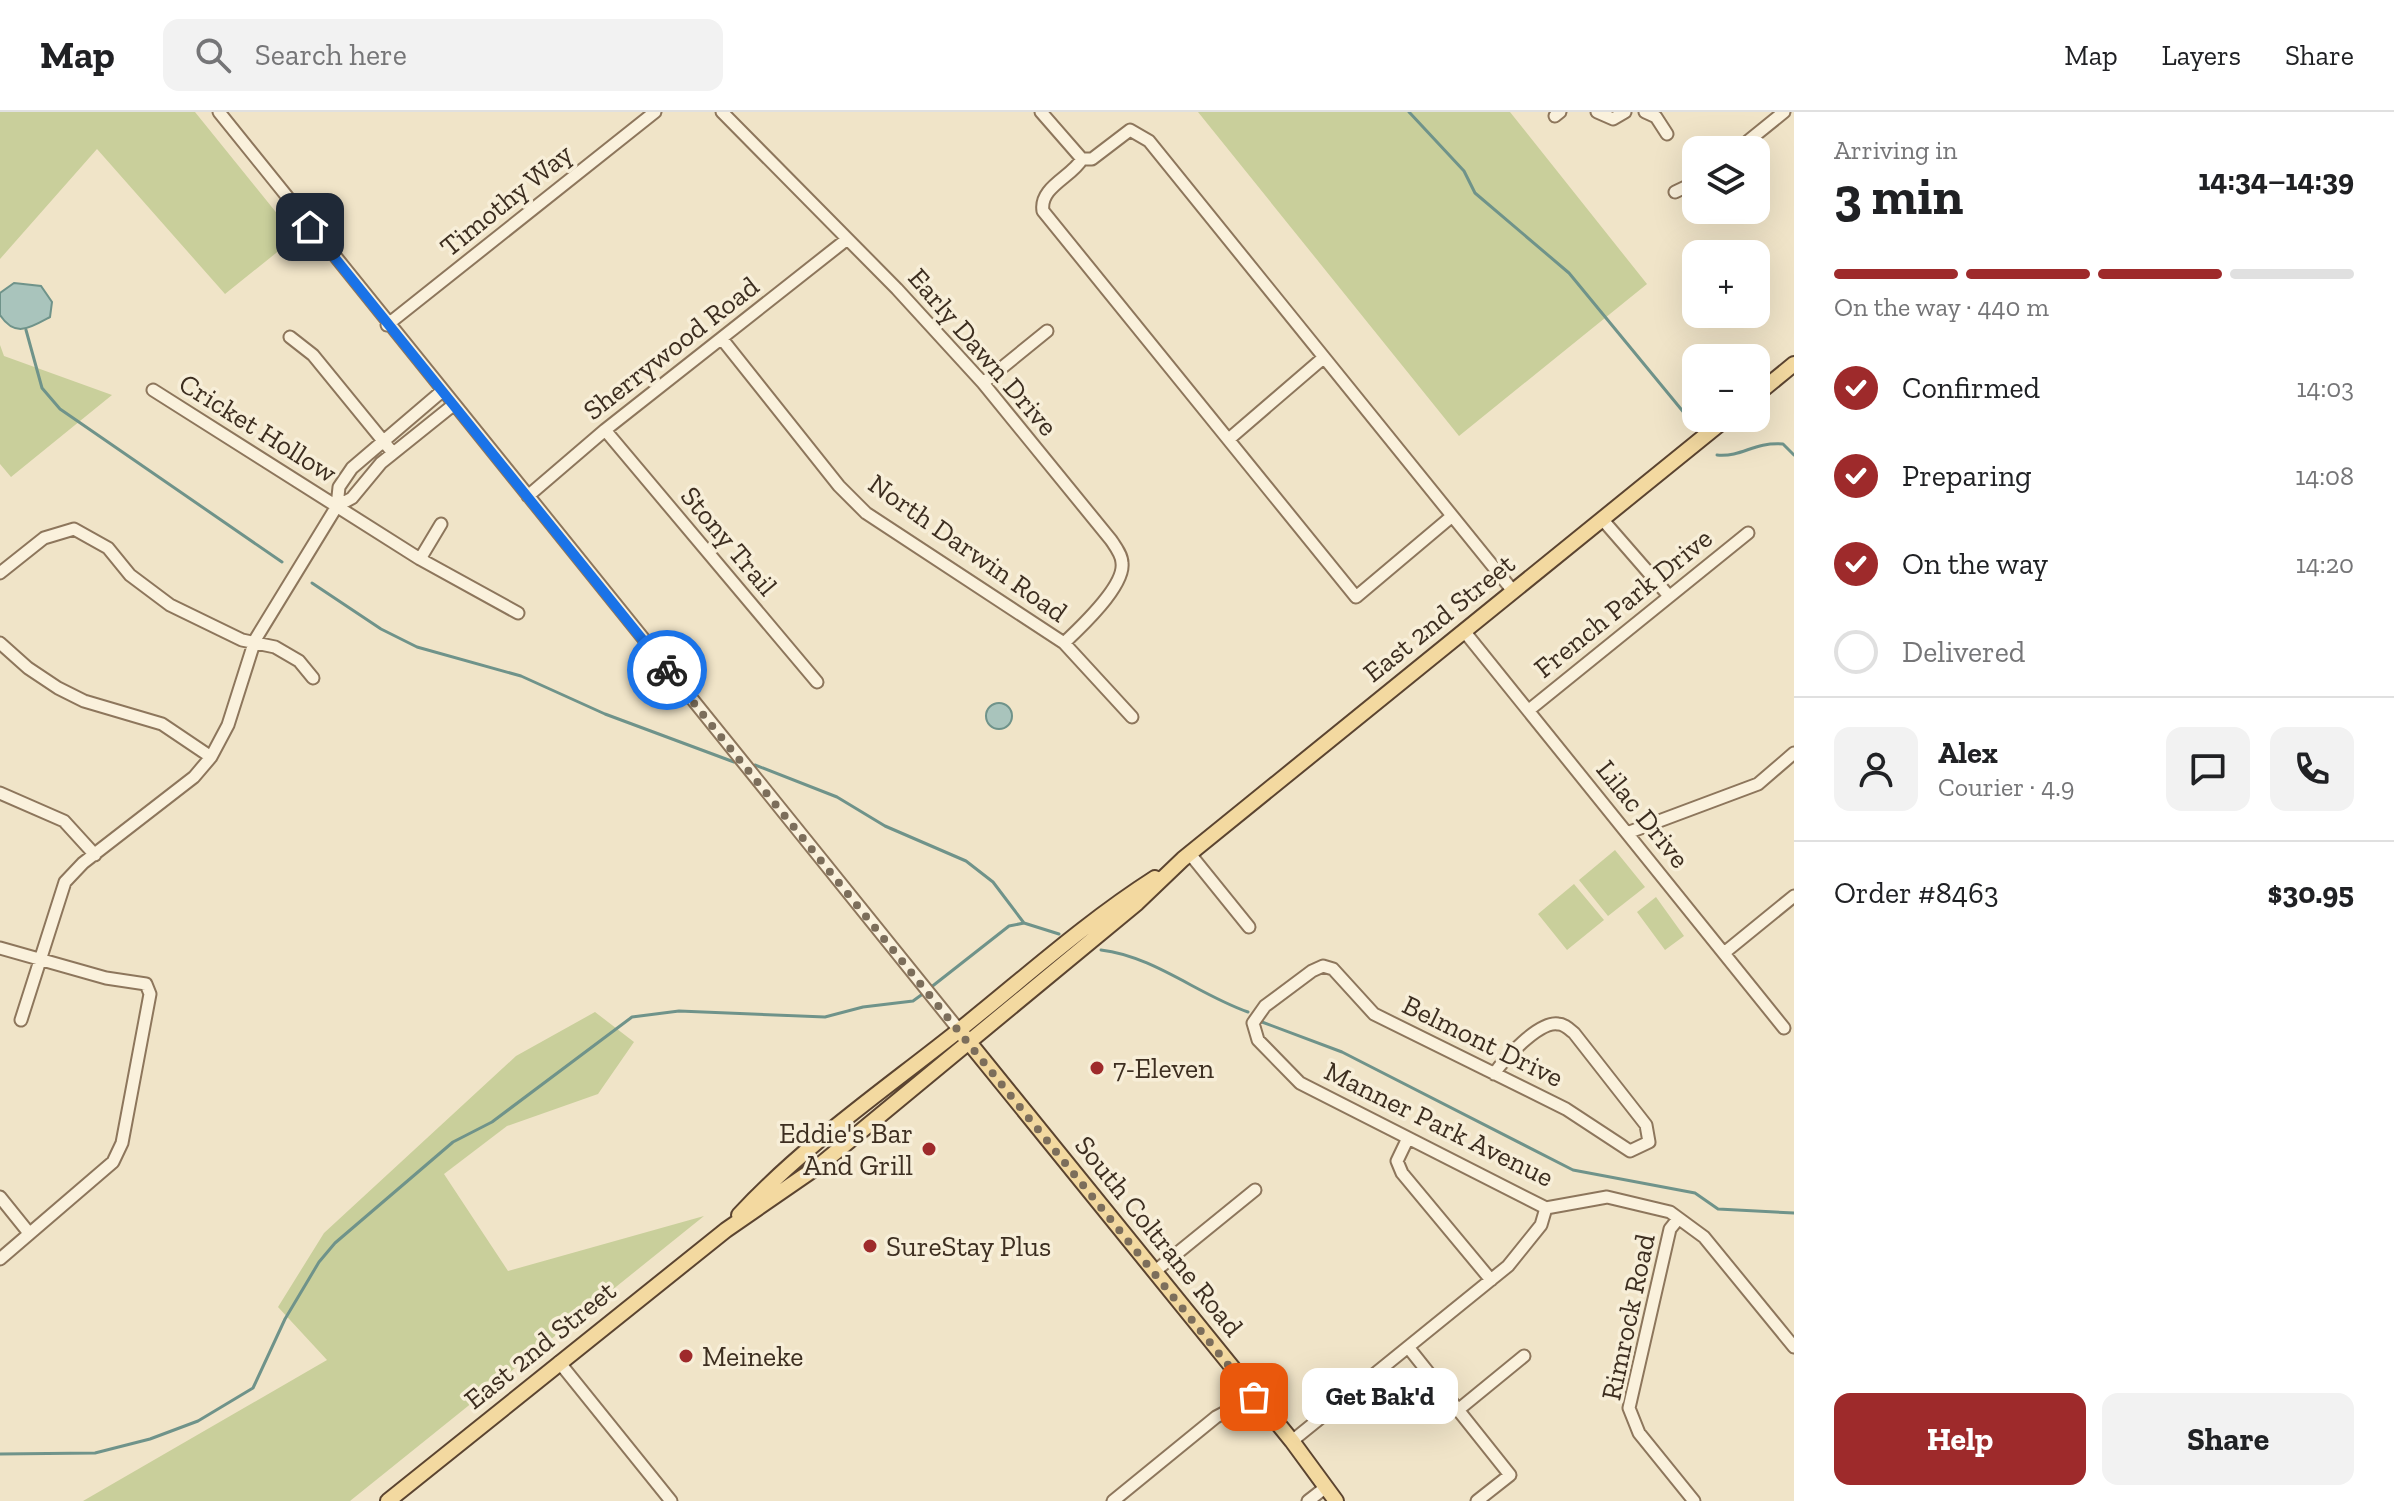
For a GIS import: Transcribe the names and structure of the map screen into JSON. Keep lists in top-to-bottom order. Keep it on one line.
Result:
{"streets":{"main road":["East 2nd Street","South Coltrane Road"],"street":["Timothy Way","Sherrywood Road","Early Dawn Drive","Cricket Hollow","Stony Trail","North Darwin Road","French Park Drive","Lilac Drive","Belmont Drive","Manner Park Avenue","Rimrock Road"]},"crossings":[["Sherrywood Road","Early Dawn Drive"],["Sherrywood Road","Stony Trail"],["Sherrywood Road","North Darwin Road"],["Early Dawn Drive","North Darwin Road"],["French Park Drive","Lilac Drive"],["East 2nd Street","Lilac Drive"],["East 2nd Street","South Coltrane Road"],["Belmont Drive","Manner Park Avenue"],["Manner Park Avenue","Rimrock Road"]],"places":["7-Eleven","Eddie's Bar And Grill","SureStay Plus","Meineke","Get Bak'd"],"page":{"header":"Map","search":"Search here","nav":["Map","Layers","Share"],"heading":["3 min","Arriving in","14:34–14:39"],"panel":["Alex","Courier · 4.9","Order #8463","$30.95"],"map_buttons":["+","−"],"bar":"On the way · 440 m","list":[["Confirmed","14:03"],["Preparing","14:08"],["On the way","14:20"],"Delivered"],"bubble":"Get Bak'd","buttons":["Help","Share"]}}
